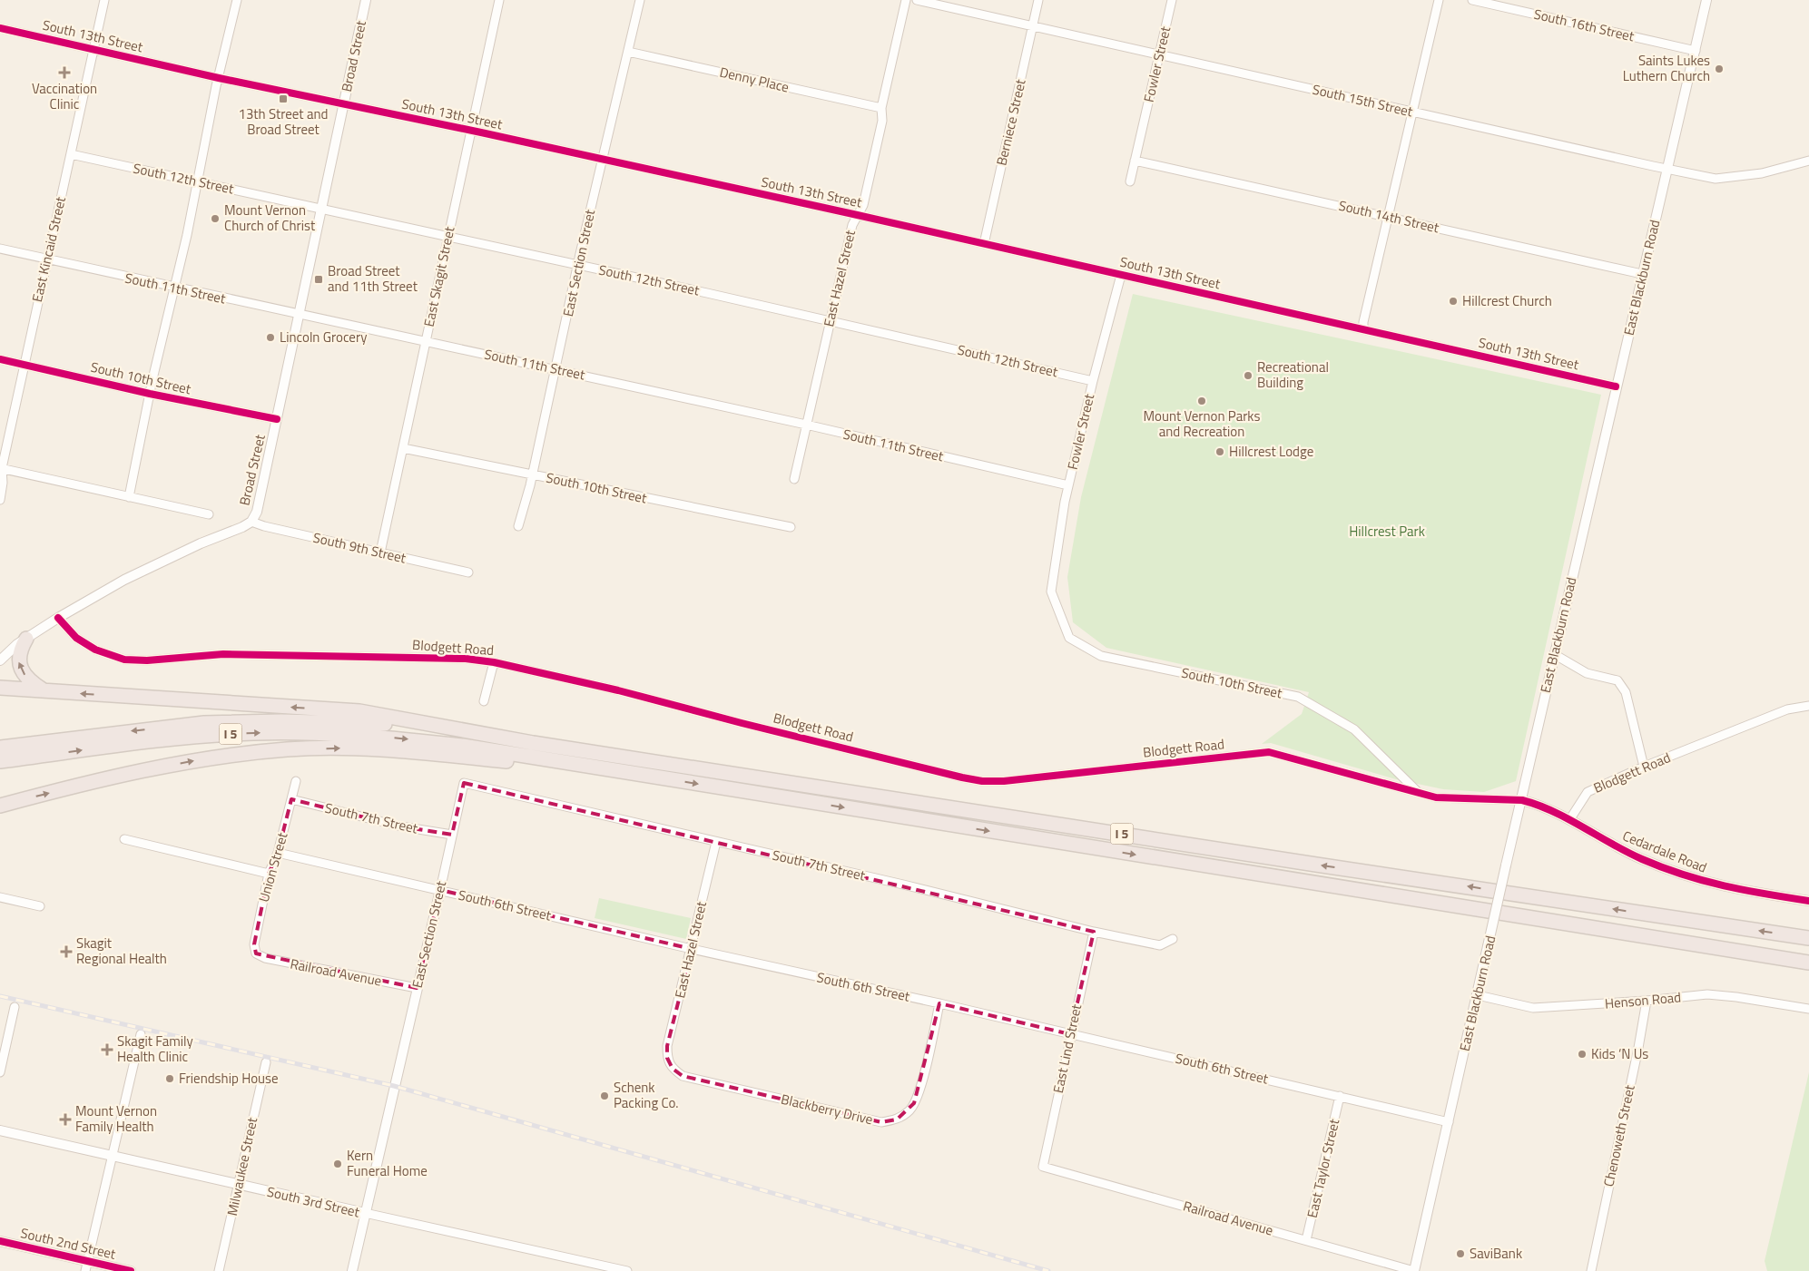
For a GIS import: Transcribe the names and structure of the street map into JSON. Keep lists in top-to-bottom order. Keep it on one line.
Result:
{"streets":{"highway":["I 5"],"street":["South 16th Street","South 13th Street","Broad Street","Fowler Street","Denny Place","South 15th Street","Berniece Street","South 12th Street","South 14th Street","East Kincaid Street","East Section Street","East Skagit Street","East Blackburn Road","East Hazel Street","South 11th Street","South 10th Street","South 9th Street","Blodgett Road","South 7th Street","Cedardale Road","Union Street","South 6th Street","Railroad Avenue","Henson Road","East Lind Street","Blackberry Drive","Chenoweth Street","Milwaukee Street","East Taylor Street","South 3rd Street","South 2nd Street"]},"crossings":[["South 16th Street","East Blackburn Road"],["South 13th Street","Broad Street"],["South 13th Street","Fowler Street"],["South 13th Street","Berniece Street"],["South 13th Street","East Kincaid Street"],["South 13th Street","East Section Street"],["South 13th Street","East Skagit Street"],["South 13th Street","East Blackburn Road"],["South 13th Street","East Hazel Street"],["Broad Street","South 12th Street"],["Broad Street","South 11th Street"],["Broad Street","South 10th Street"],["Broad Street","South 9th Street"],["Broad Street","Blodgett Road"],["Fowler Street","South 15th Street"],["Fowler Street","South 12th Street"],["Fowler Street","South 14th Street"],["Fowler Street","South 11th Street"],["Fowler Street","South 10th Street"],["Denny Place","East Section Street"],["Denny Place","East Hazel Street"],["South 15th Street","Berniece Street"],["South 15th Street","East Blackburn Road"],["South 12th Street","East Kincaid Street"],["South 12th Street","East Section Street"],["South 12th Street","East Skagit Street"],["South 12th Street","East Hazel Street"],["South 14th Street","East Blackburn Road"],["East Kincaid Street","South 11th Street"],["East Kincaid Street","South 10th Street"],["East Section Street","South 11th Street"],["East Section Street","South 10th Street"],["East Section Street","South 7th Street"],["East Section Street","South 6th Street"],["East Section Street","Railroad Avenue"],["East Section Street","South 3rd Street"],["East Skagit Street","South 11th Street"],["East Skagit Street","South 10th Street"],["East Skagit Street","South 9th Street"],["East Blackburn Road","Blodgett Road"],["East Blackburn Road","South 6th Street"],["East Blackburn Road","Railroad Avenue"],["East Blackburn Road","Henson Road"],["East Hazel Street","South 11th Street"],["East Hazel Street","South 7th Street"],["East Hazel Street","South 6th Street"],["East Hazel Street","Blackberry Drive"],["South 10th Street","Blodgett Road"],["Blodgett Road","Cedardale Road"],["South 7th Street","Union Street"],["South 7th Street","East Lind Street"],["Union Street","South 6th Street"],["Union Street","Railroad Avenue"],["South 6th Street","East Lind Street"],["South 6th Street","Blackberry Drive"],["South 6th Street","East Taylor Street"],["Railroad Avenue","East Lind Street"],["Railroad Avenue","East Taylor Street"],["Henson Road","Chenoweth Street"],["Milwaukee Street","South 3rd Street"]],"parks":["Hillcrest Park"],"places":{"other":["Saints Lukes Luthern Church","Mount Vernon Church of Christ","Hillcrest Church","Lincoln Grocery","Recreational Building","Mount Vernon Parks and Recreation","Hillcrest Lodge","Kids ‘N Us","Friendship House","Schenk Packing Co.","Kern Funeral Home","SaviBank"],"health":["Vaccination Clinic","Skagit Regional Health","Skagit Family Health Clinic","Mount Vernon Family Health"],"transit":["13th Street and Broad Street","Broad Street and 11th Street"]}}
